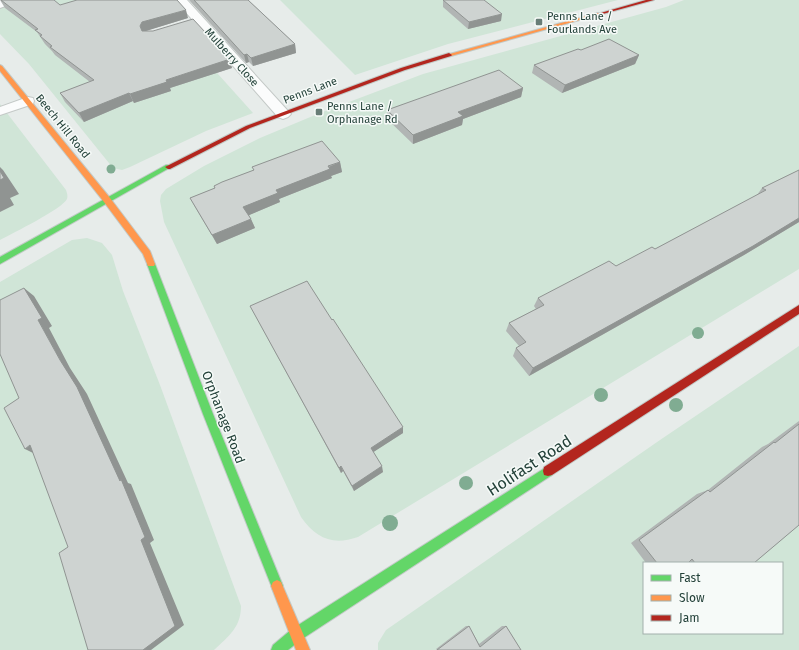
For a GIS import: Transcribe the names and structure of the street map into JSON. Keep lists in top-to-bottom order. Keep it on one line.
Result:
{"streets":{"street":["Mulberry Close","Penns Lane","Beech Hill Road","Orphanage Road","Holifast Road"]},"crossings":[["Mulberry Close","Penns Lane"],["Penns Lane","Beech Hill Road"],["Penns Lane","Orphanage Road"],["Beech Hill Road","Orphanage Road"],["Orphanage Road","Holifast Road"]],"places":{"transit":["Penns Lane / Fourlands Ave","Penns Lane / Orphanage Rd"]},"legend":["Fast","Slow","Jam"]}
